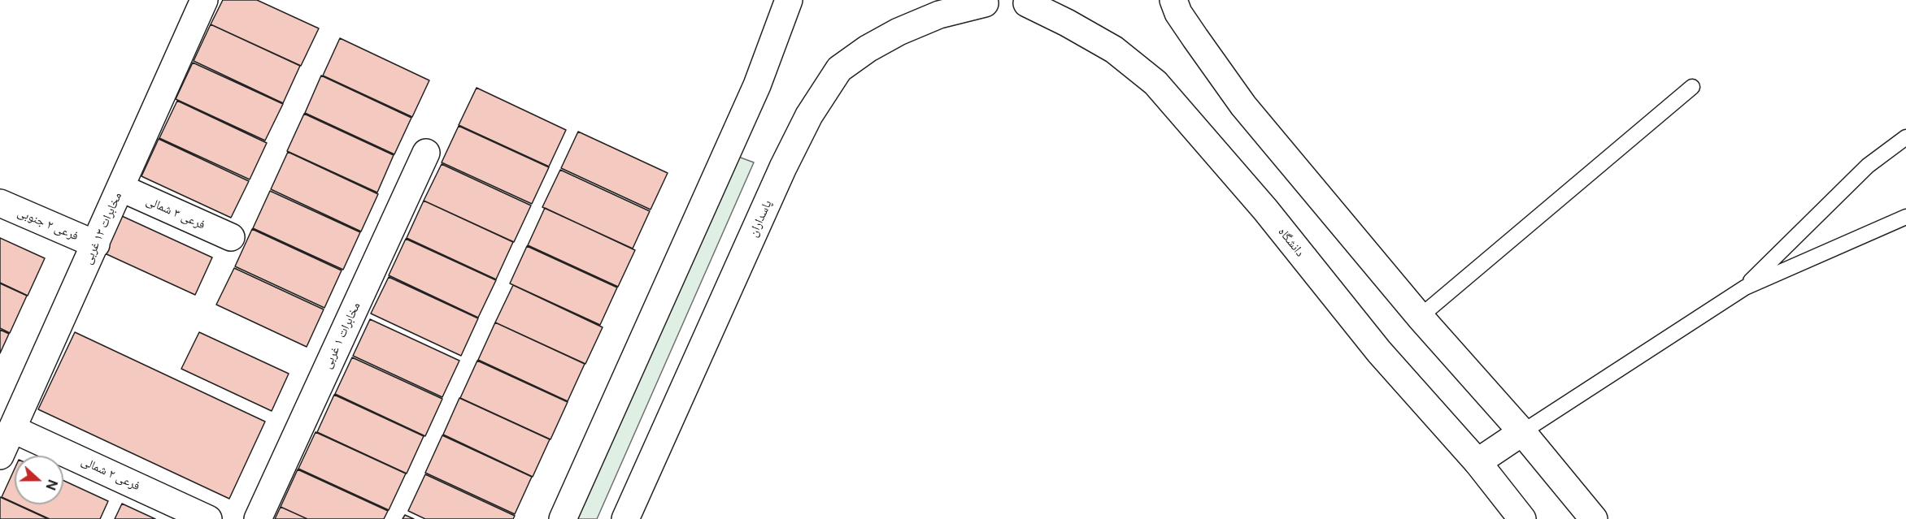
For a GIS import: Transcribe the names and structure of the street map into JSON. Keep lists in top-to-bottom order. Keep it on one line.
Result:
{"streets":{"main road":["فرعی ۳ شمالی","پاسداران","فرعی ۲ جنوبی","مخابرات ۱۳ غربی","دانشگاه","مخابرات ۱ غربی","فرعی ۲ شمالی"]},"crossings":[["فرعی ۳ شمالی","مخابرات ۱۳ غربی"],["پاسداران","دانشگاه"],["فرعی ۲ جنوبی","مخابرات ۱۳ غربی"],["مخابرات ۱۳ غربی","فرعی ۲ شمالی"]],"north":"right"}
